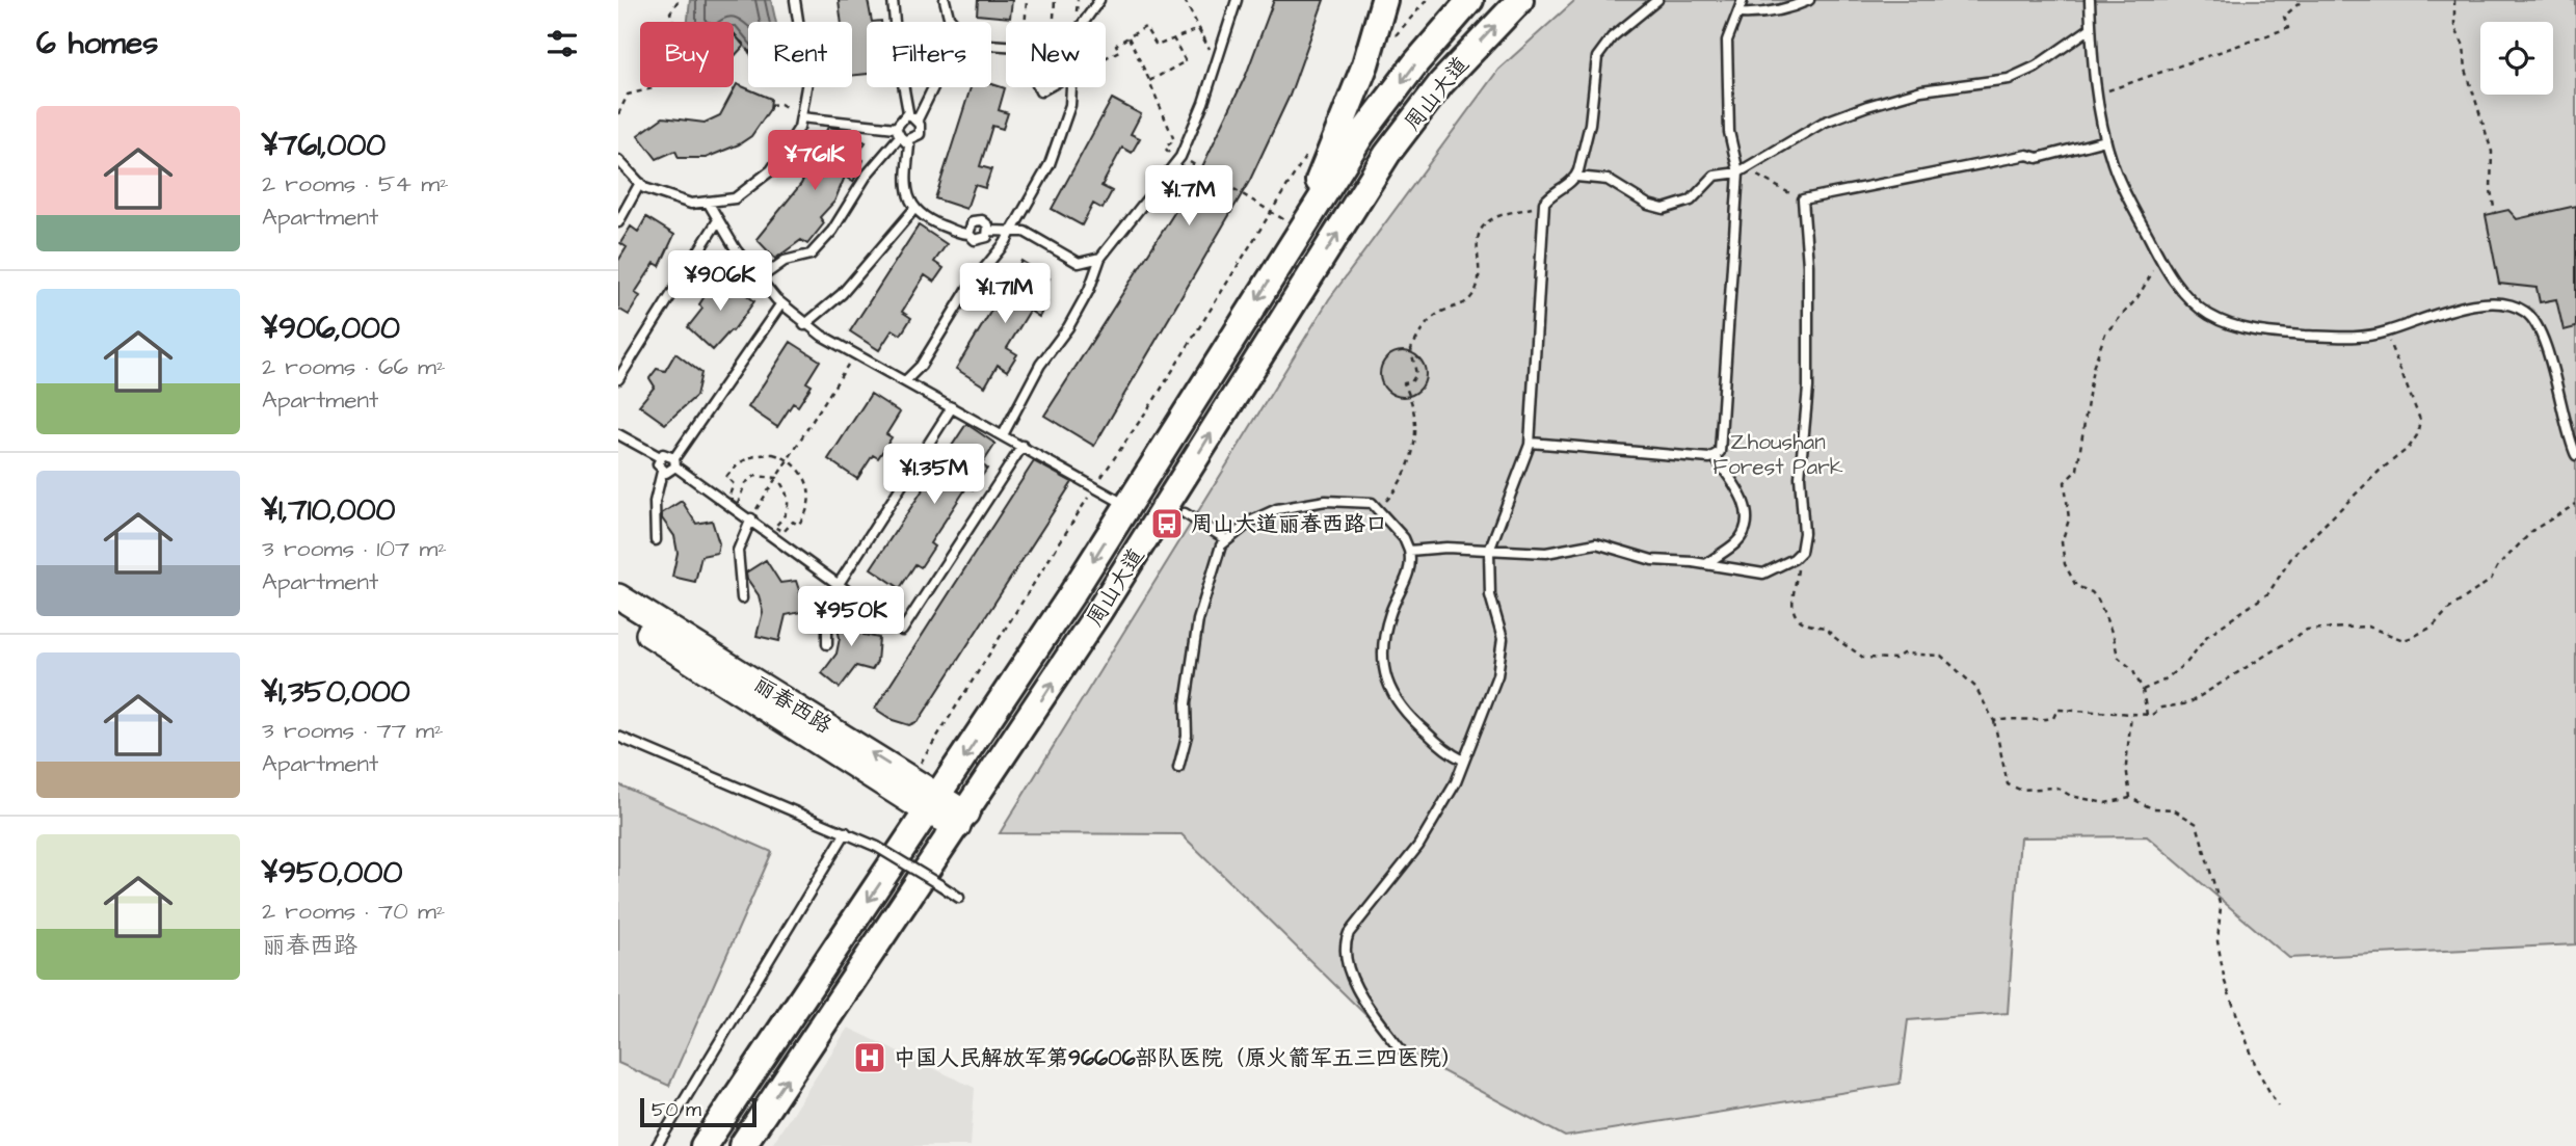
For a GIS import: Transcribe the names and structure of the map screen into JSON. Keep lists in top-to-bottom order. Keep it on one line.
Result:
{"streets":{"main road":["周山大道","丽春西路"]},"crossings":[["周山大道","丽春西路"]],"parks":["Zhoushan Forest Park"],"places":{"bus stop":["周山大道丽春西路口"],"hospital":["中国人民解放军第96606部队医院（原火箭军五三四医院）"]},"scale_bar":"50 m","page":{"heading":"6 homes","chip":["Buy","Rent","Filters","New"],"list":[{"name":"¥761,000","note":"2 rooms · 54 m² · Apartment"},{"name":"¥906,000","note":"2 rooms · 66 m² · Apartment"},{"name":"¥1,710,000","note":"3 rooms · 107 m² · Apartment"},{"name":"¥1,350,000","note":"3 rooms · 77 m² · Apartment"},{"name":"¥950,000","note":"2 rooms · 70 m² · 丽春西路"}],"price":["¥761K","¥1.7M","¥906K","¥1.71M","¥1.35M","¥950K"],"scale":"50 m"}}
